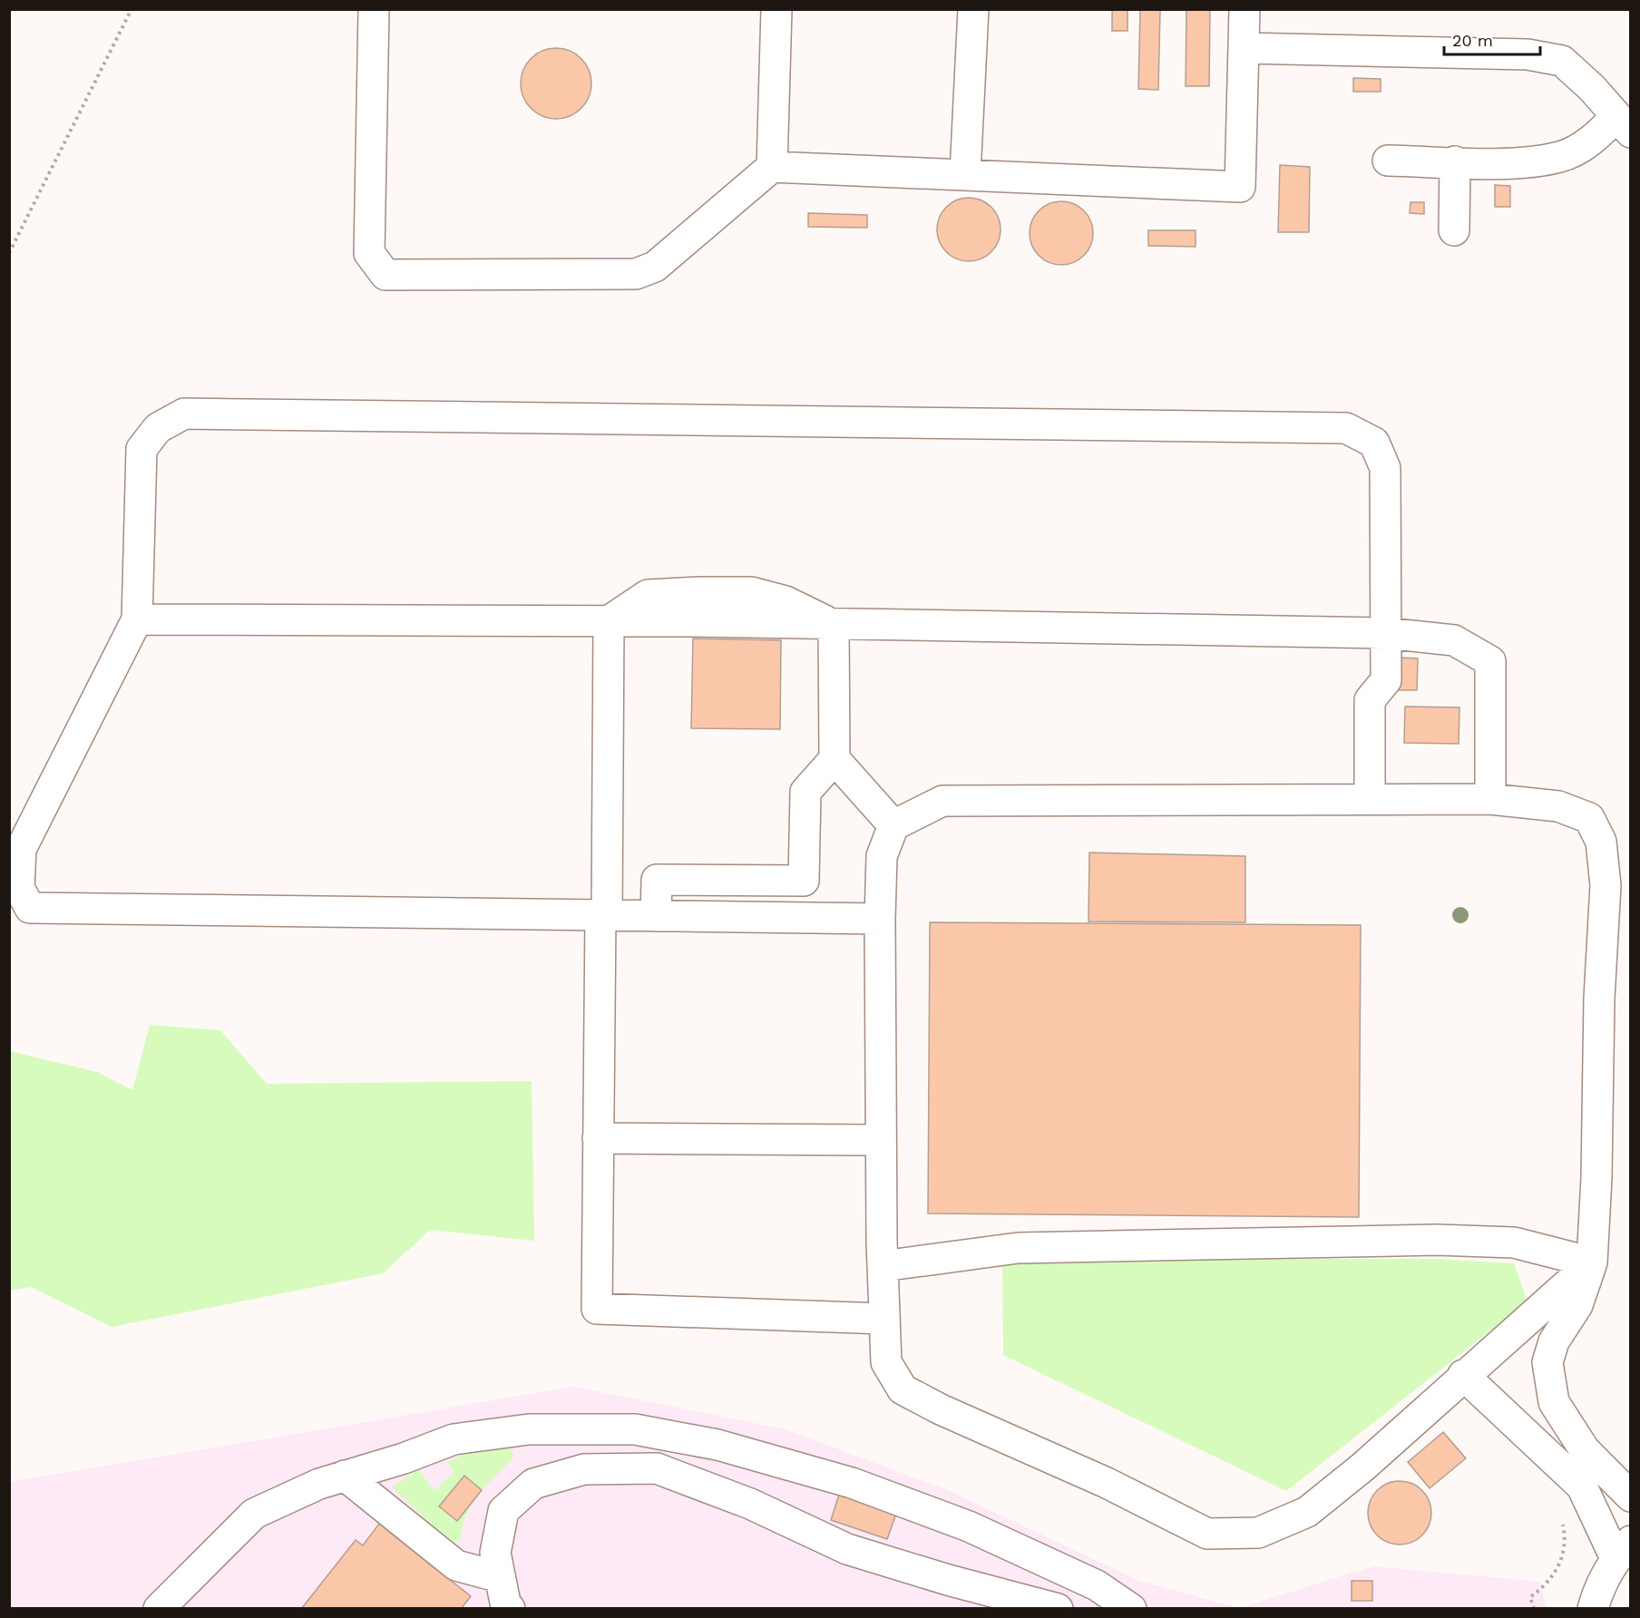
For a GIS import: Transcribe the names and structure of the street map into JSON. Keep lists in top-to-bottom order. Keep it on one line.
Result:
{"scale_bar":"20 m"}
